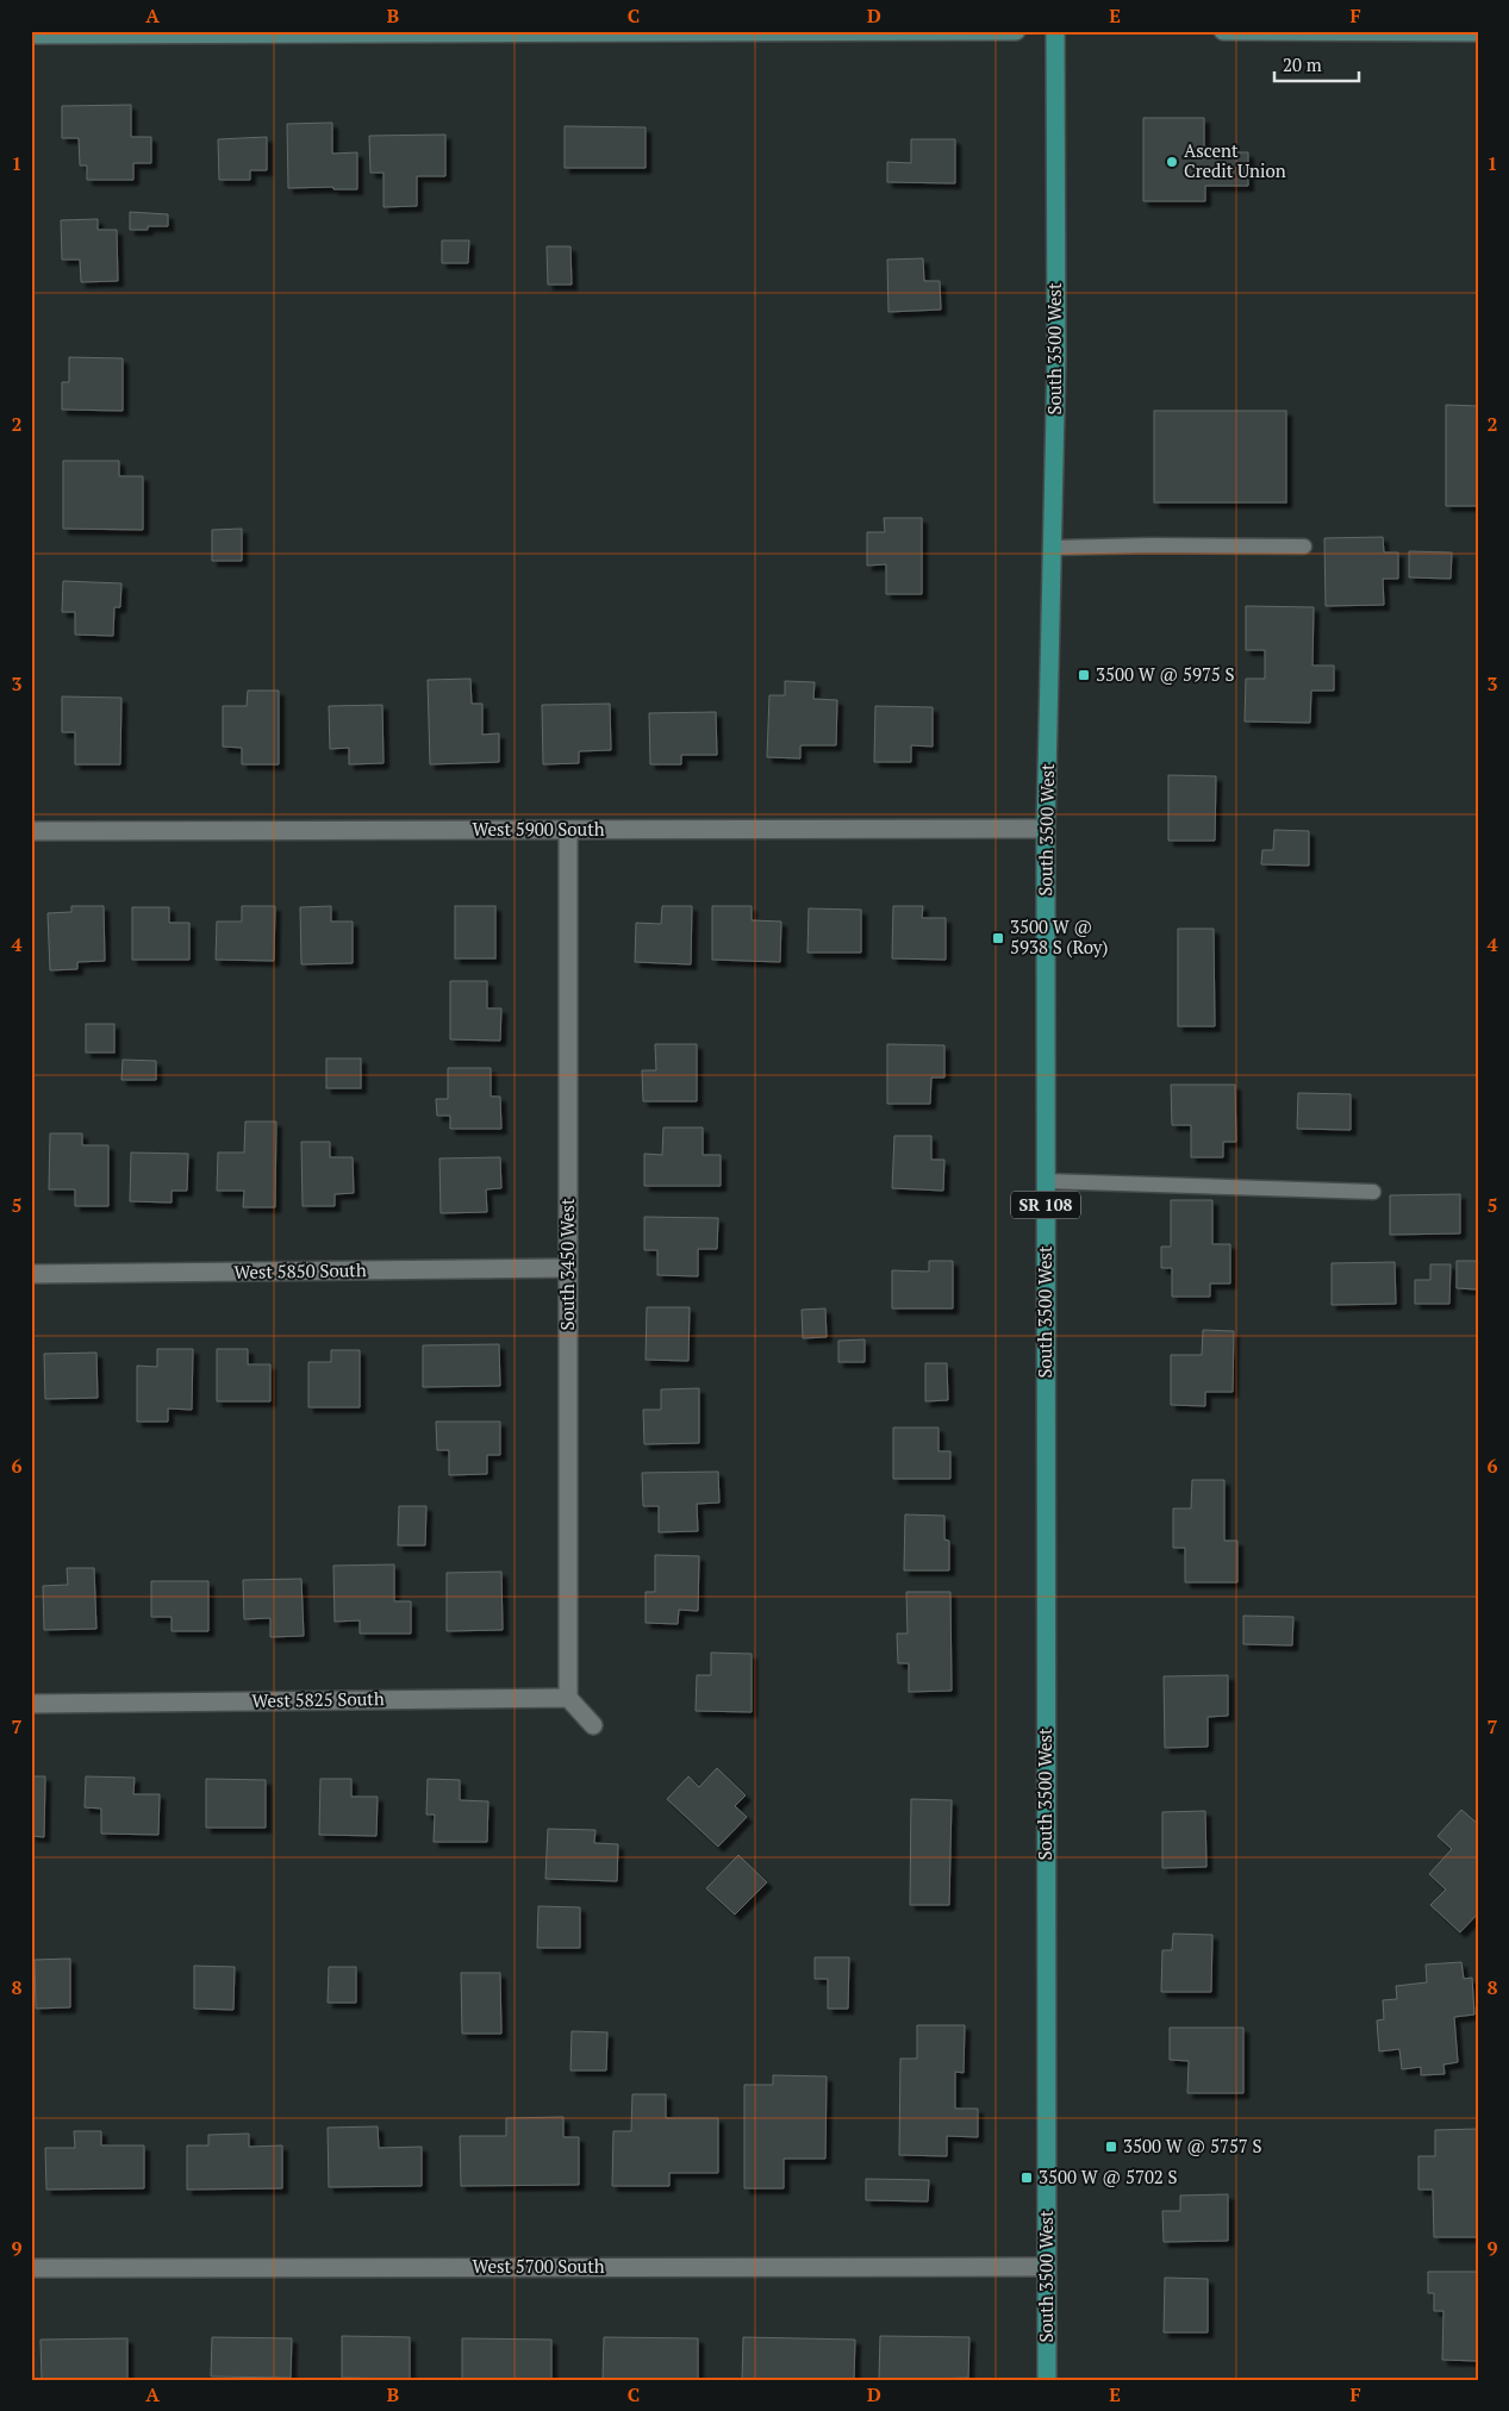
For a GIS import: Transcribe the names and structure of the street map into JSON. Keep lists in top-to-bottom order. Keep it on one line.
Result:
{"streets":{"main road":["South 3500 West","SR 108"],"street":["West 5900 South","South 3450 West","West 5850 South","West 5825 South","West 5700 South"]},"crossings":[["South 3500 West","West 5900 South"],["South 3500 West","West 5700 South"],["West 5900 South","South 3450 West"],["South 3450 West","West 5850 South"],["South 3450 West","West 5825 South"]],"places":{"other":["Ascent Credit Union"],"transit":["3500 W @ 5975 S","3500 W @ 5938 S (Roy)","3500 W @ 5757 S","3500 W @ 5702 S"]},"scale_bar":"20 m","grid":{"columns":["A","B","C","D","E","F"],"rows":["1","2","3","4","5","6","7","8","9"]}}
